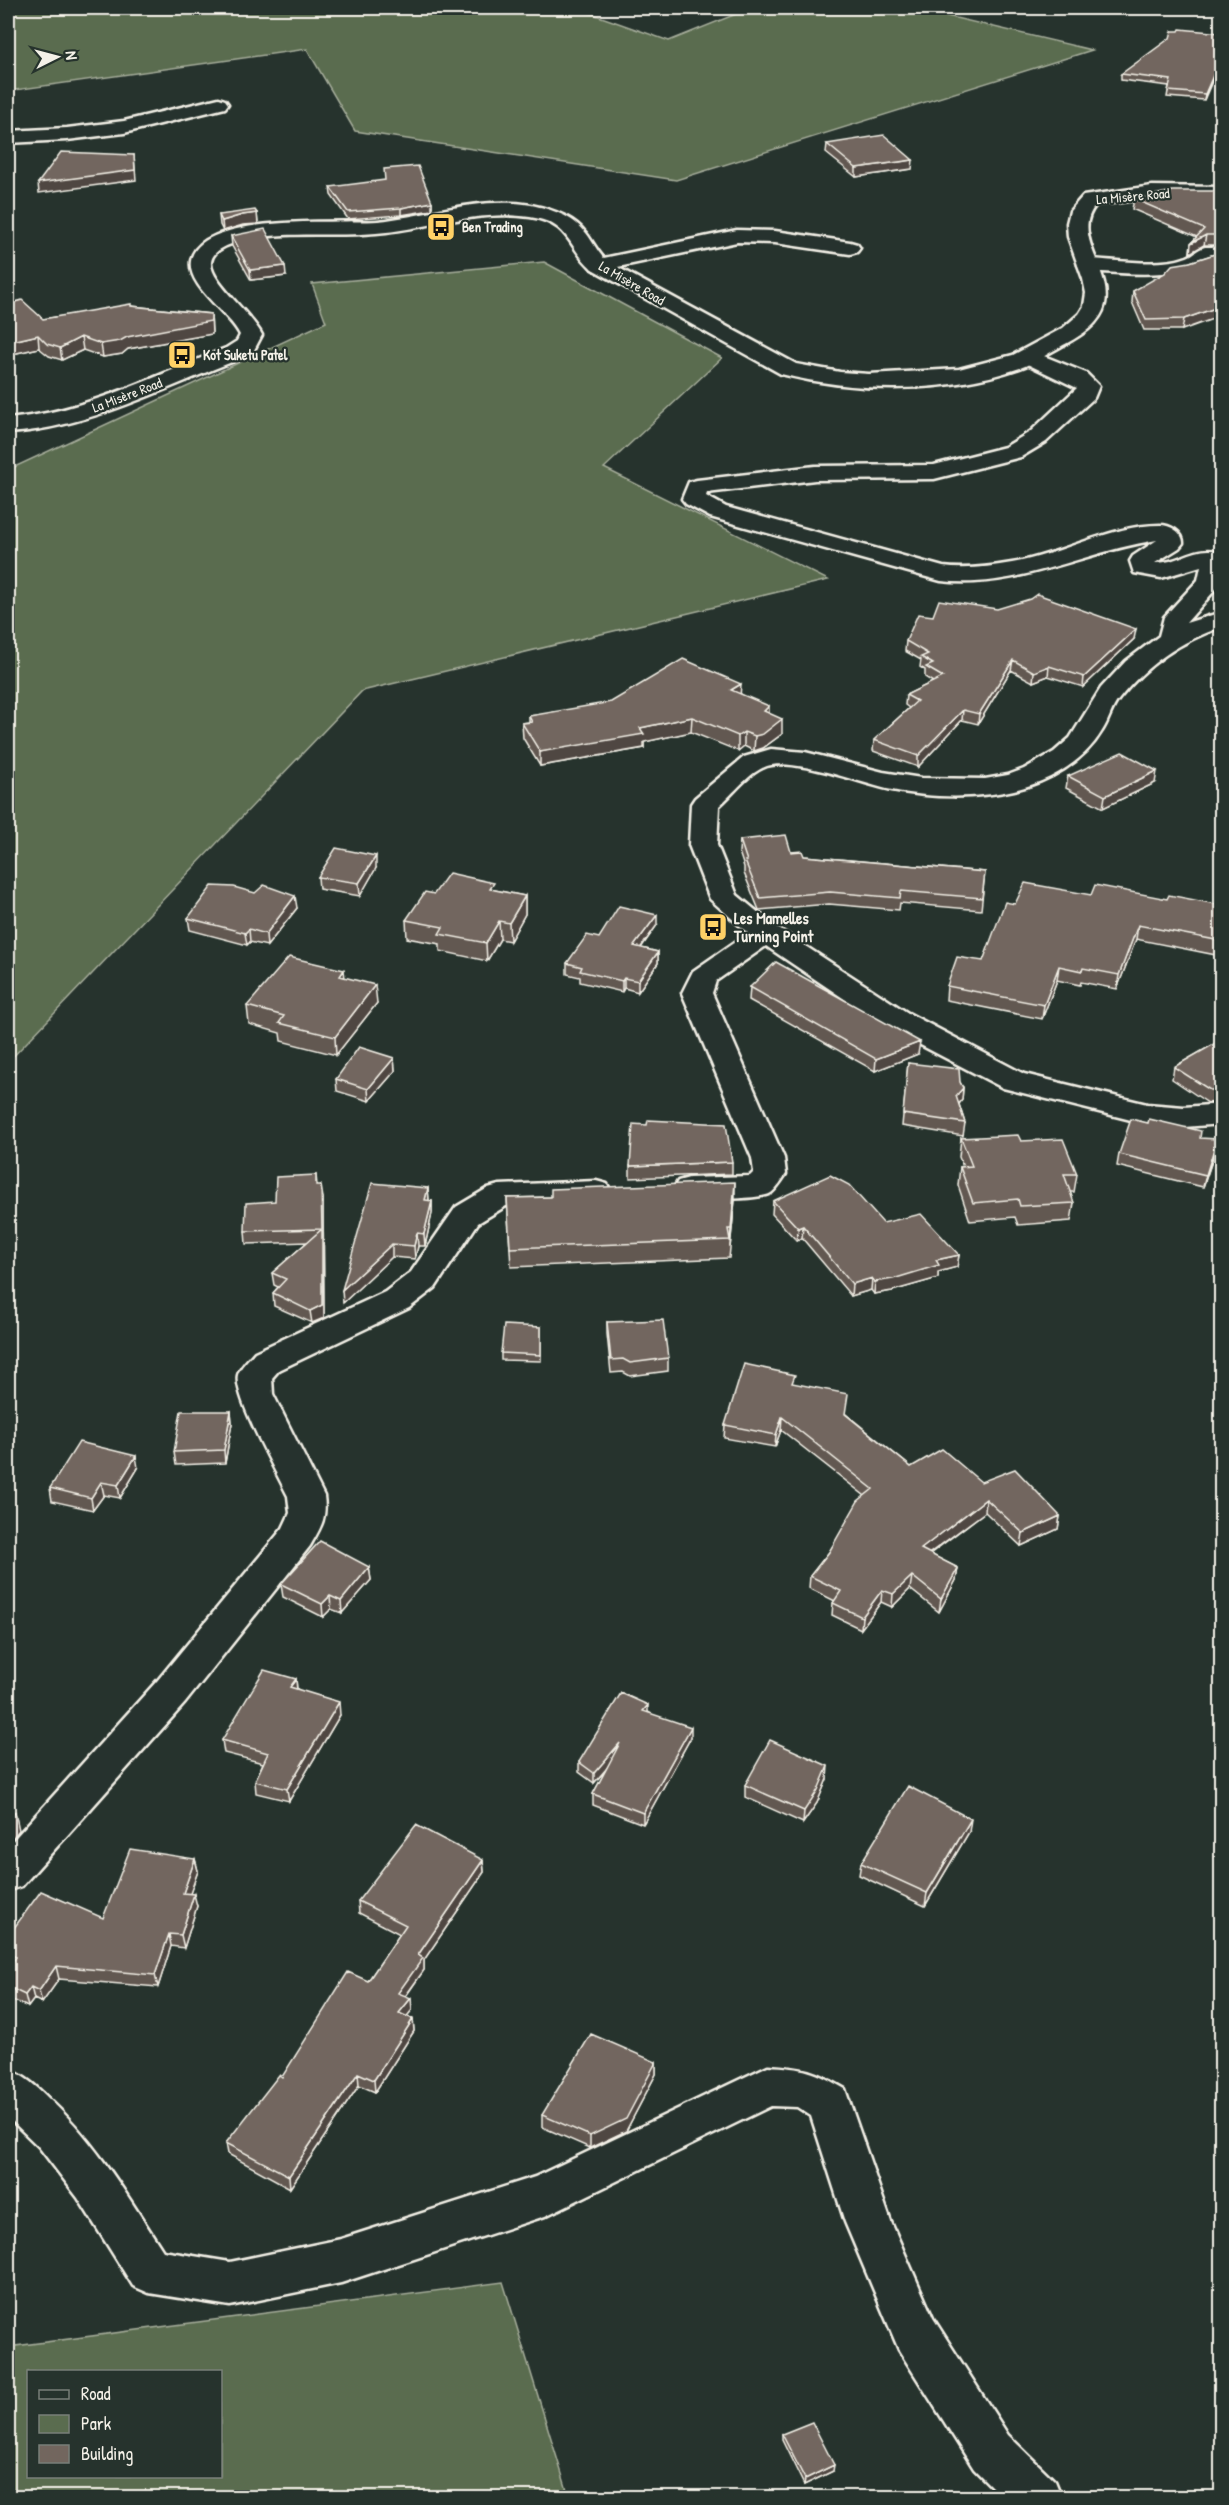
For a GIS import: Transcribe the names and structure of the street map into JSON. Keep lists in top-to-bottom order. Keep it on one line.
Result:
{"streets":{"street":["La Misère Road"]},"places":{"bus stop":["Ben Trading","Kot Suketu Patel","Les Mamelles Turning Point"]},"legend":["Road","Park","Building"],"north":"right"}
